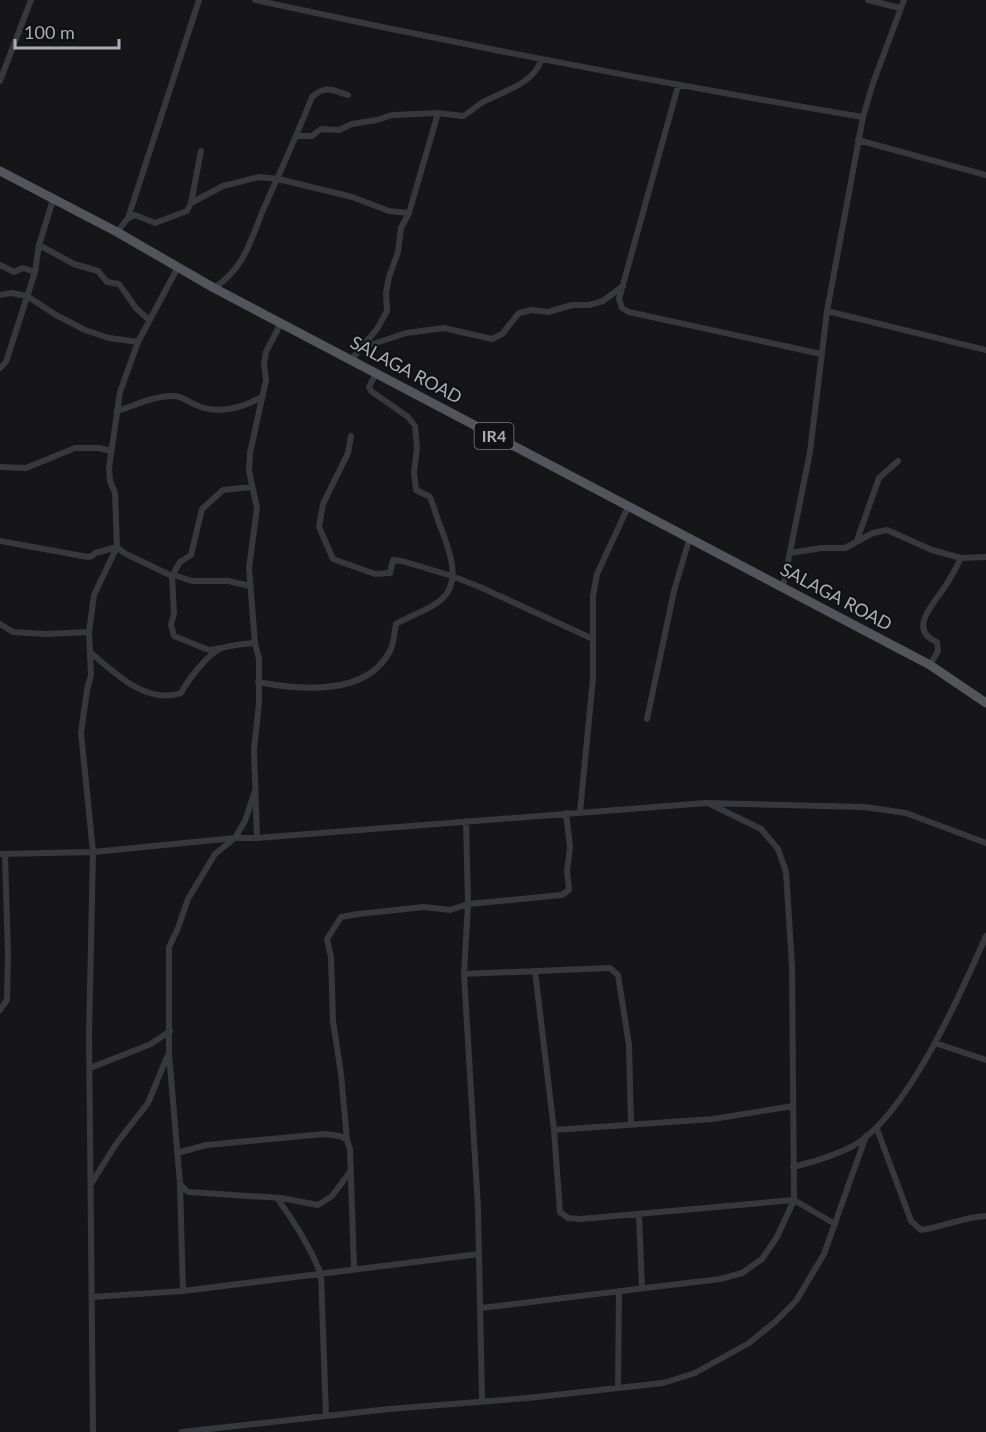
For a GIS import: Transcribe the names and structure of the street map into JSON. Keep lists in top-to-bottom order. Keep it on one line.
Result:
{"streets":{"main road":["SALAGA ROAD","IR4"]},"scale_bar":"100 m"}
